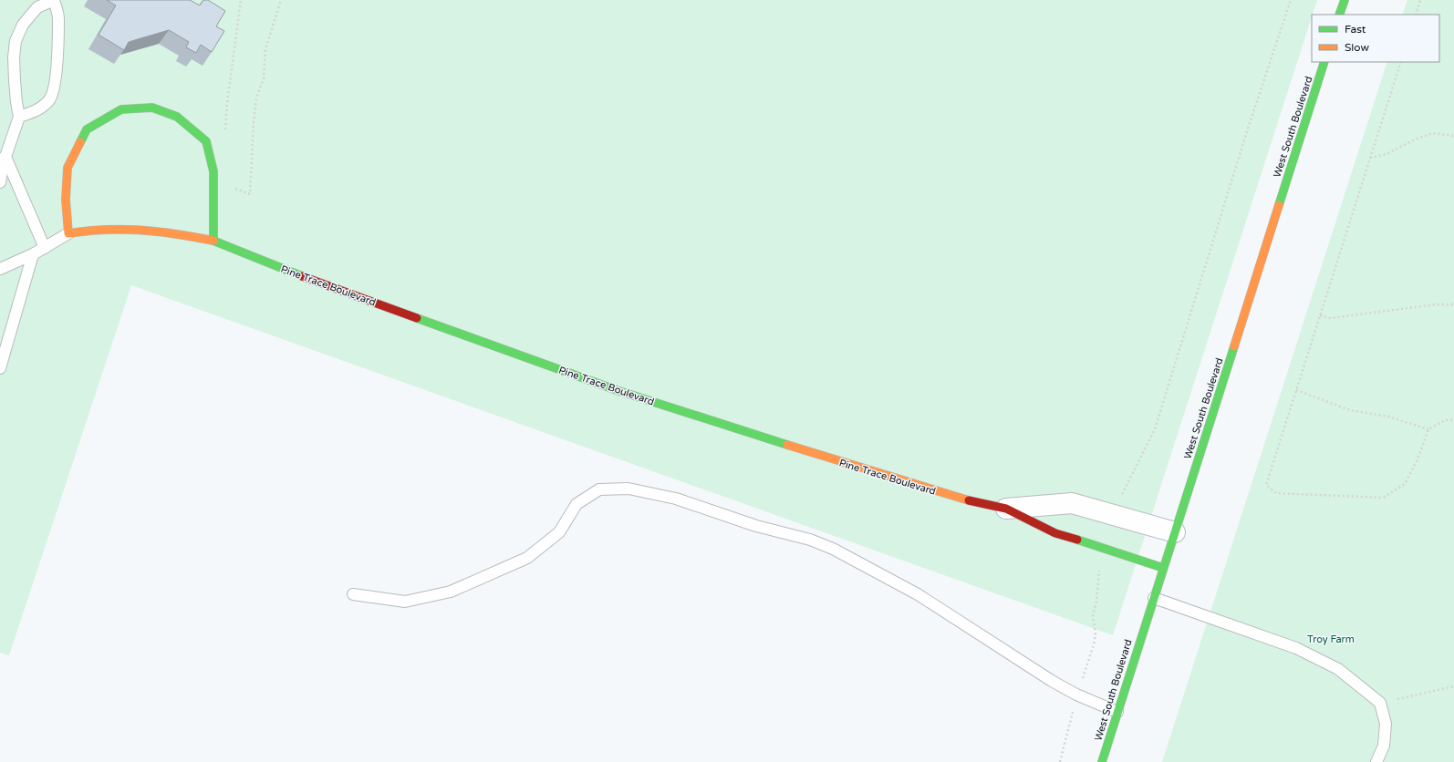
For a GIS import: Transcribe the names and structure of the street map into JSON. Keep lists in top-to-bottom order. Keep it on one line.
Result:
{"streets":{"street":["West South Boulevard","Pine Trace Boulevard"]},"crossings":[["West South Boulevard","Pine Trace Boulevard"]],"parks":["Troy Farm"],"legend":["Fast","Slow"]}
